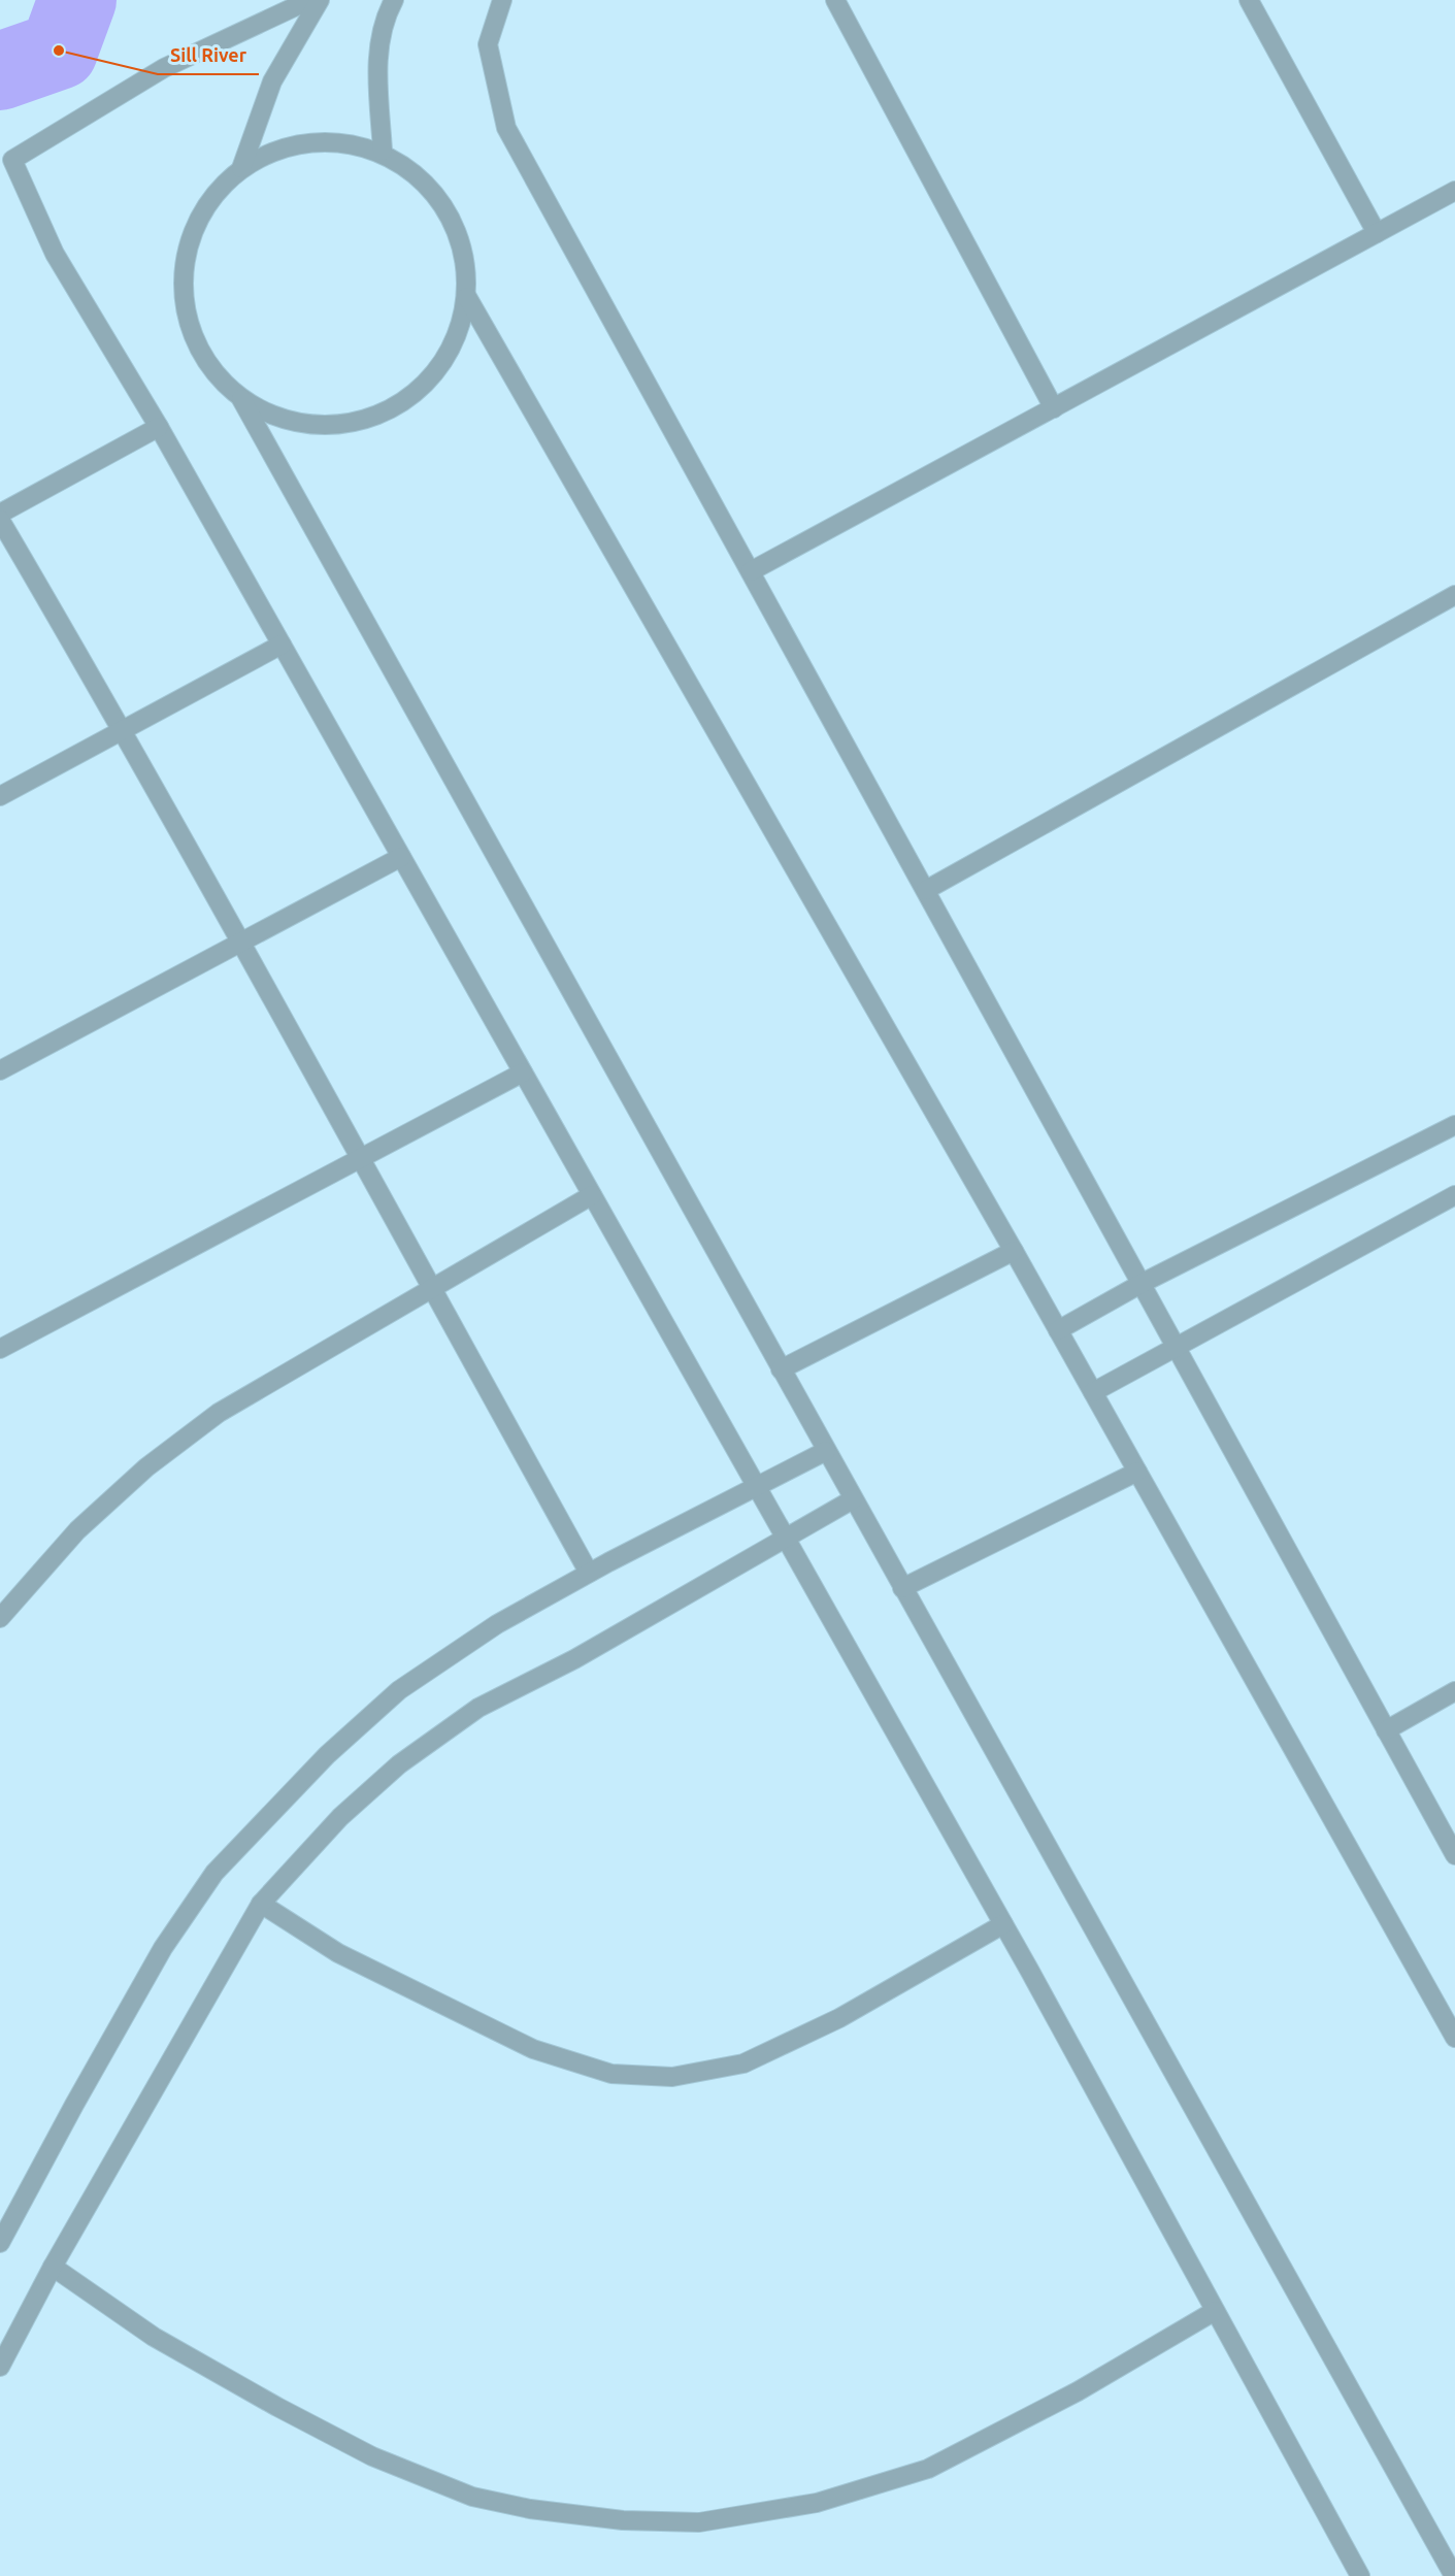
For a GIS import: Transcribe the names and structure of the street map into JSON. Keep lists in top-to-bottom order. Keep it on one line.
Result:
{"places":["Sill River"]}
